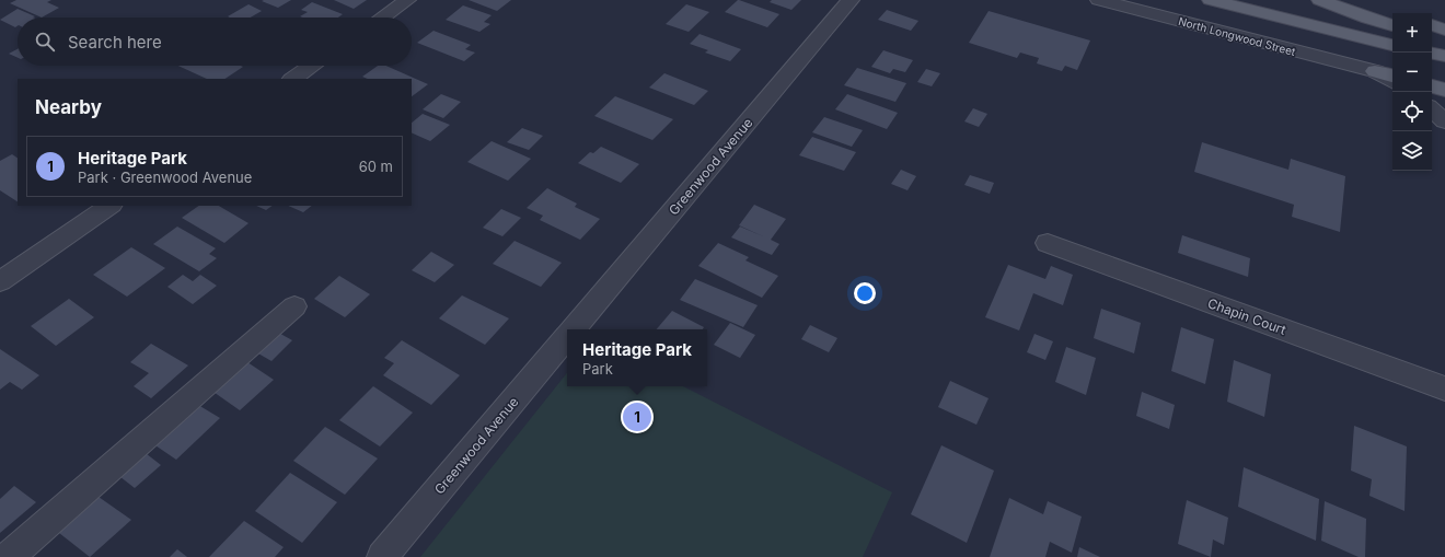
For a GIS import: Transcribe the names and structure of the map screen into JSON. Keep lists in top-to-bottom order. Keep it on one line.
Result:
{"streets":{"street":["North Longwood Street","Greenwood Avenue","Chapin Court"]},"page":{"map_buttons":["+","−"],"search":"Search here","heading":"Nearby","list":[{"mark":"1","name":"Heritage Park","note":"Park · Greenwood Avenue","value":"60 m"}],"popup":["Heritage Park","Park"],"pins":"1"}}
